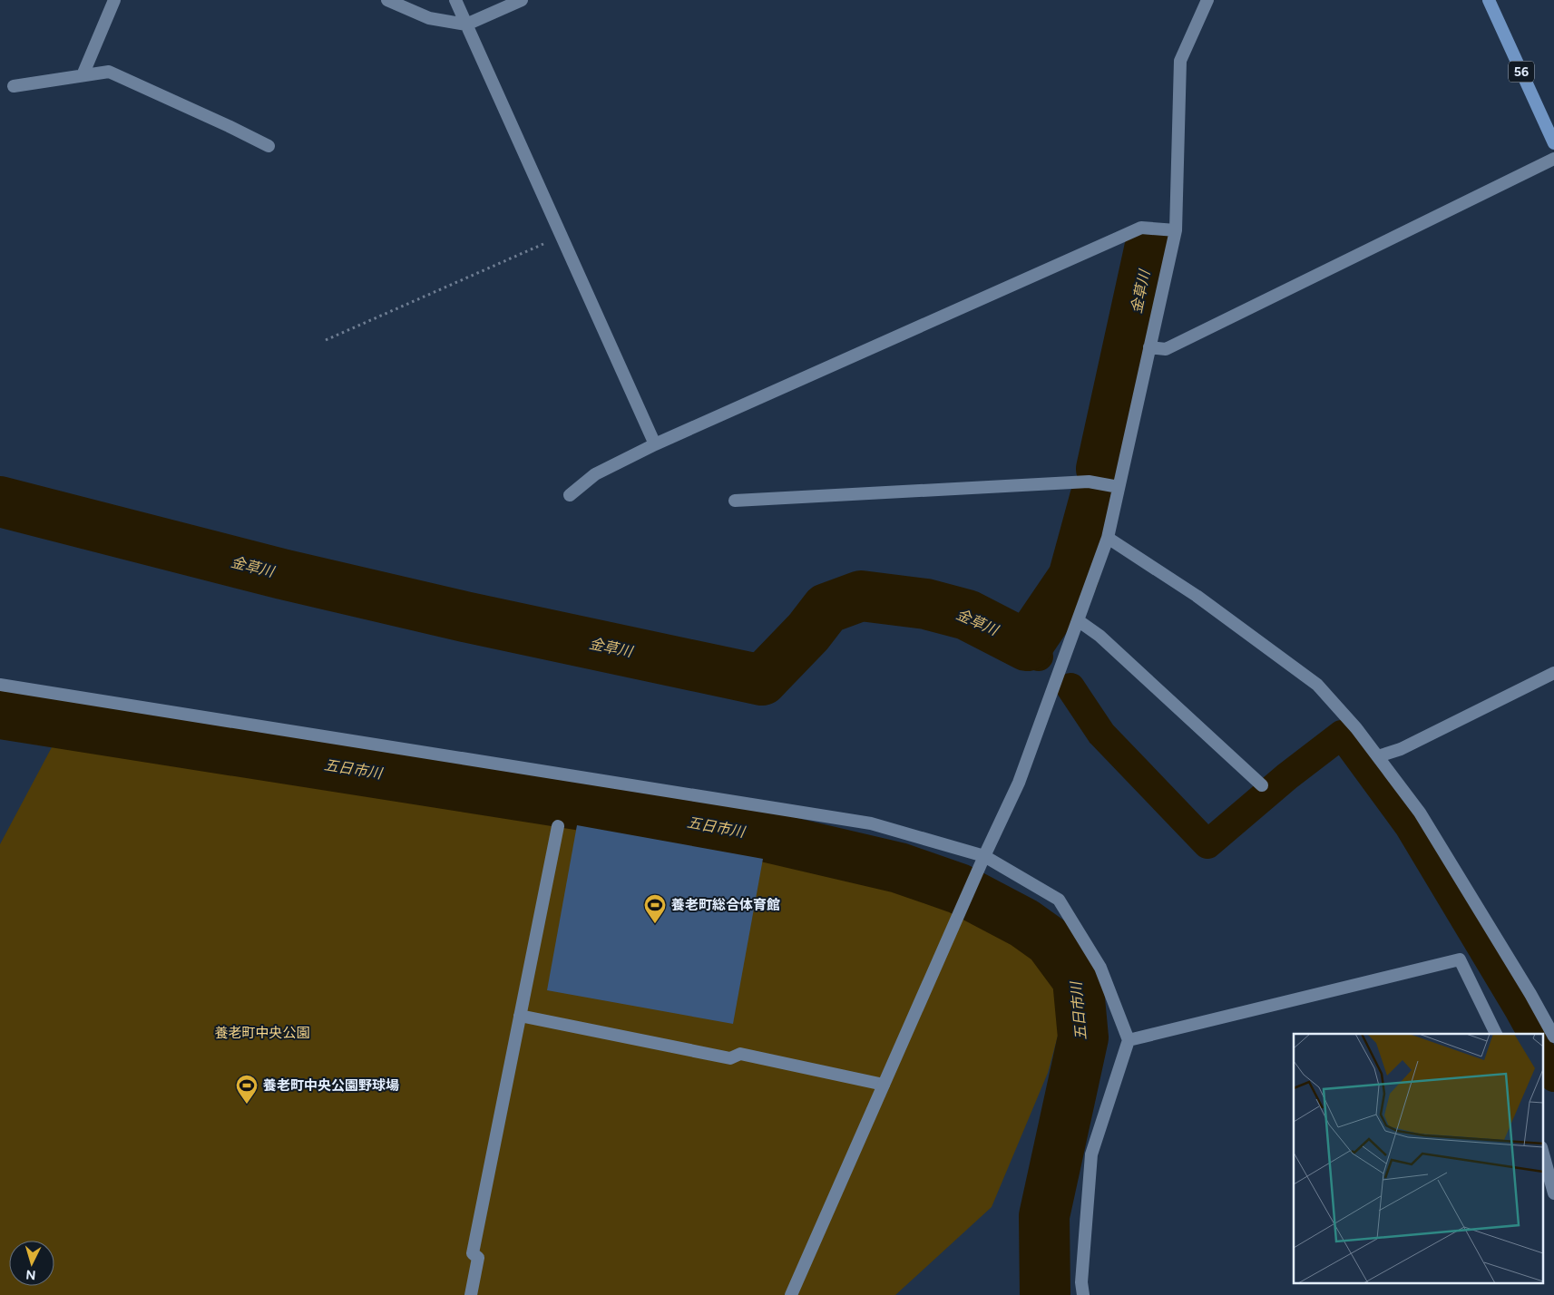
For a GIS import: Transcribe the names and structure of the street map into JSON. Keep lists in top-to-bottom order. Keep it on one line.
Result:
{"streets":{"main road":["56"]},"water":["金草川","五日市川"],"parks":["養老町中央公園"],"places":{"sports":["養老町総合体育館","養老町中央公園野球場"]},"north":"bottom"}
